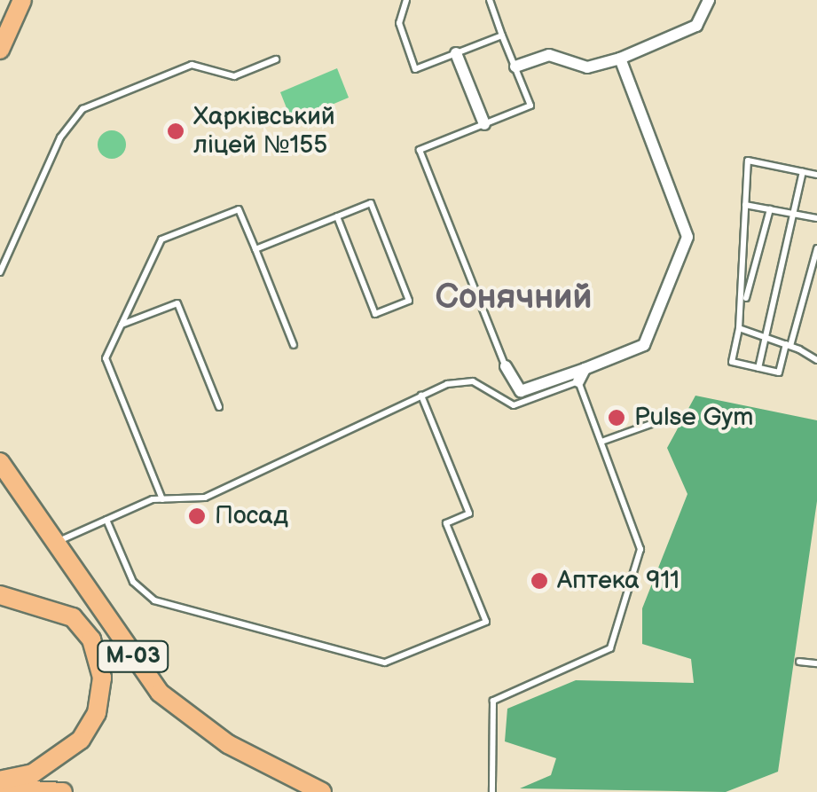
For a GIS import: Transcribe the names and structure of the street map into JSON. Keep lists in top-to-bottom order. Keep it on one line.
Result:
{"streets":{"main road":["М-03"]},"districts":["Сонячний"],"places":["Харківський ліцей №155","Pulse Gym","Посад","Аптека 911"]}
